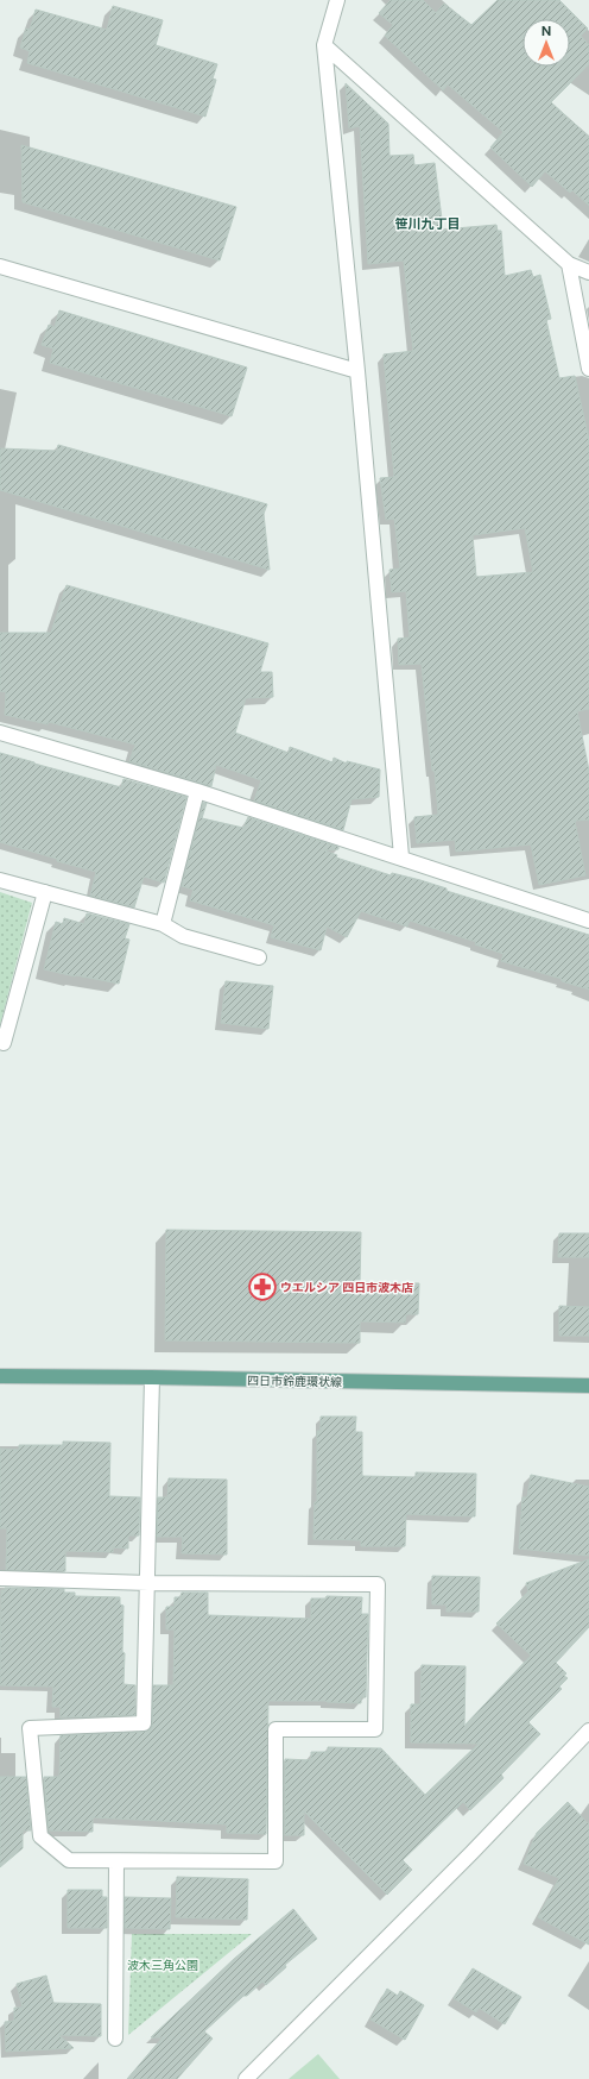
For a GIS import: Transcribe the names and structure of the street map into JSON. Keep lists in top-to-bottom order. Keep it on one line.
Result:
{"streets":{"main road":["四日市鈴鹿環状線"]},"districts":["笹川九丁目"],"parks":["波木三角公園"],"places":{"pharmacy":["ウエルシア 四日市波木店"]},"north":"top"}
